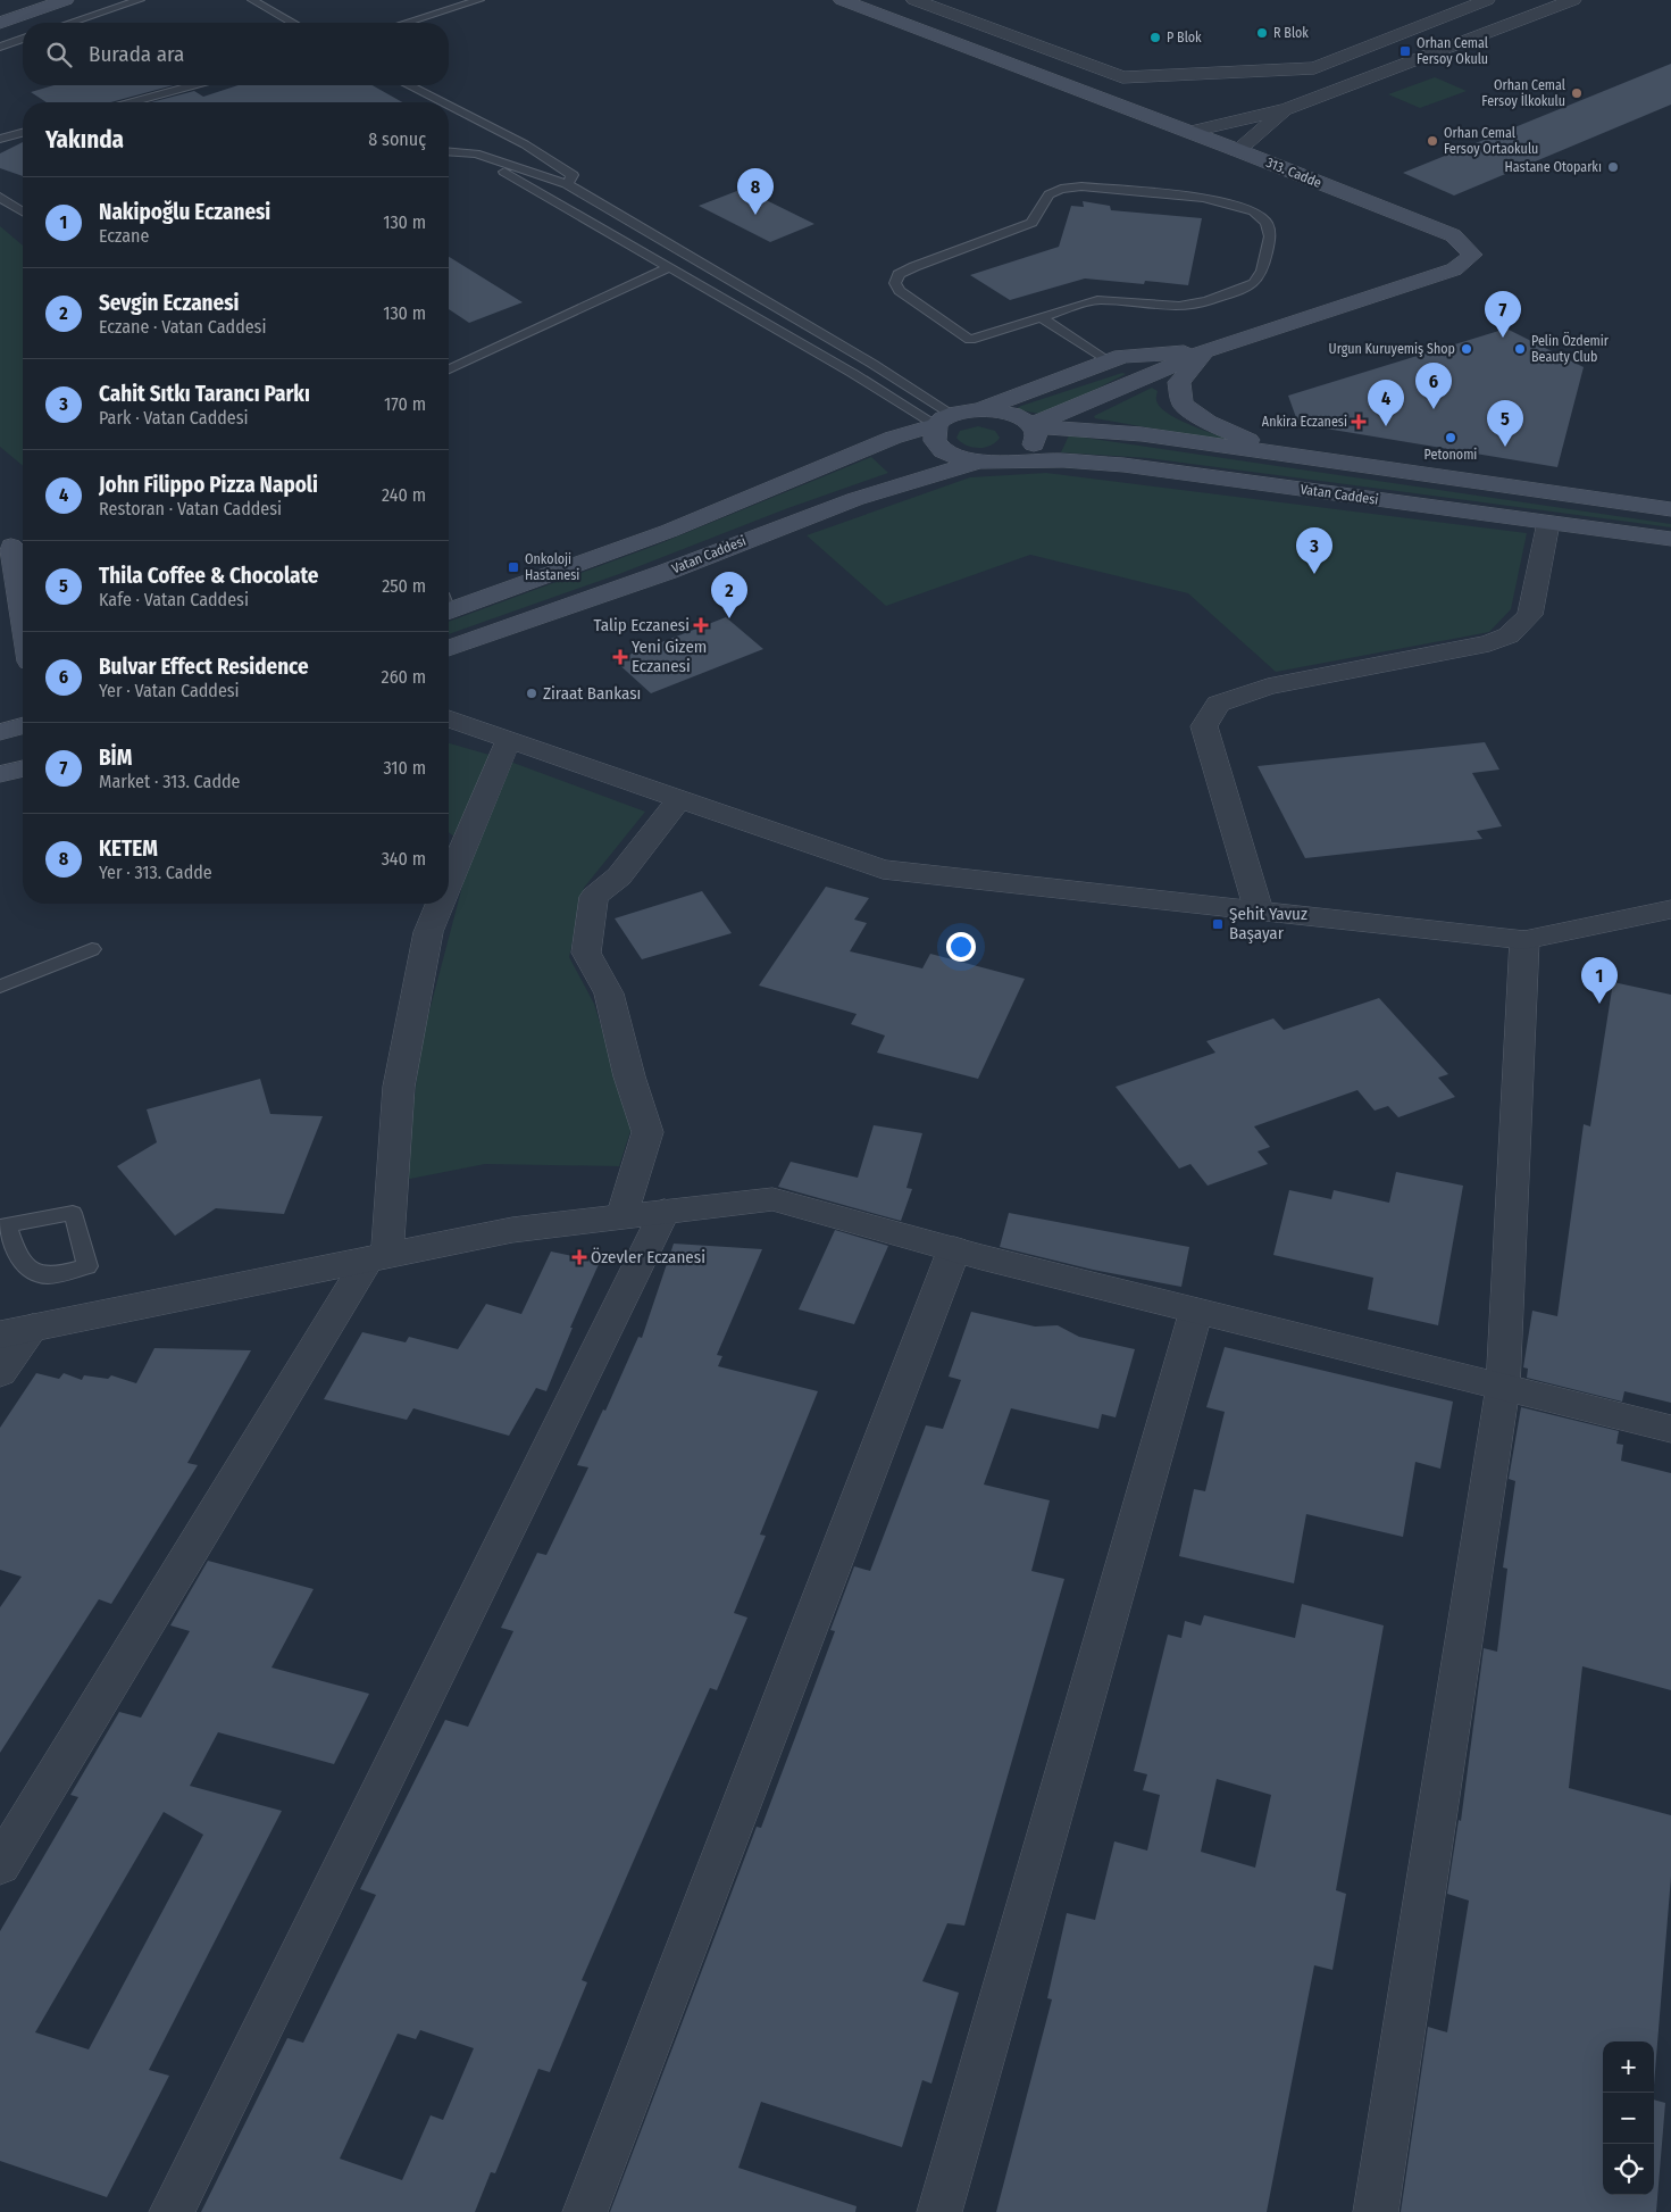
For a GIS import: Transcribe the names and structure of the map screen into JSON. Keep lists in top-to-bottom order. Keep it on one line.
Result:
{"streets":{"main road":["313. Cadde","Vatan Caddesi"]},"crossings":[["313. Cadde","Vatan Caddesi"]],"places":{"other":["R Blok","P Blok","Orhan Cemal Fersoy İlkokulu","Orhan Cemal Fersoy Ortaokulu","Hastane Otoparkı","Urgun Kuruyemiş Shop","Pelin Özdemir Beauty Club","Petonomi","Ziraat Bankası"],"transit":["Orhan Cemal Fersoy Okulu","Onkoloji Hastanesi","Şehit Yavuz Başayar"],"health":["Ankira Eczanesi","Talip Eczanesi","Yeni Gizem Eczanesi","Özevler Eczanesi"]},"page":{"search":"Burada ara","heading":["Yakında","8 sonuç"],"pins":["8","7","6","4","5","3","2","1"],"list":[{"mark":"1","name":"Nakipoğlu Eczanesi","note":"Eczane","value":"130 m"},{"mark":"2","name":"Sevgin Eczanesi","note":"Eczane · Vatan Caddesi","value":"130 m"},{"mark":"3","name":"Cahit Sıtkı Tarancı Parkı","note":"Park · Vatan Caddesi","value":"170 m"},{"mark":"4","name":"John Filippo Pizza Napoli","note":"Restoran · Vatan Caddesi","value":"240 m"},{"mark":"5","name":"Thila Coffee & Chocolate","note":"Kafe · Vatan Caddesi","value":"250 m"},{"mark":"6","name":"Bulvar Effect Residence","note":"Yer · Vatan Caddesi","value":"260 m"},{"mark":"7","name":"BİM","note":"Market · 313. Cadde","value":"310 m"},{"mark":"8","name":"KETEM","note":"Yer · 313. Cadde","value":"340 m"}],"map_buttons":["+","−"]}}
